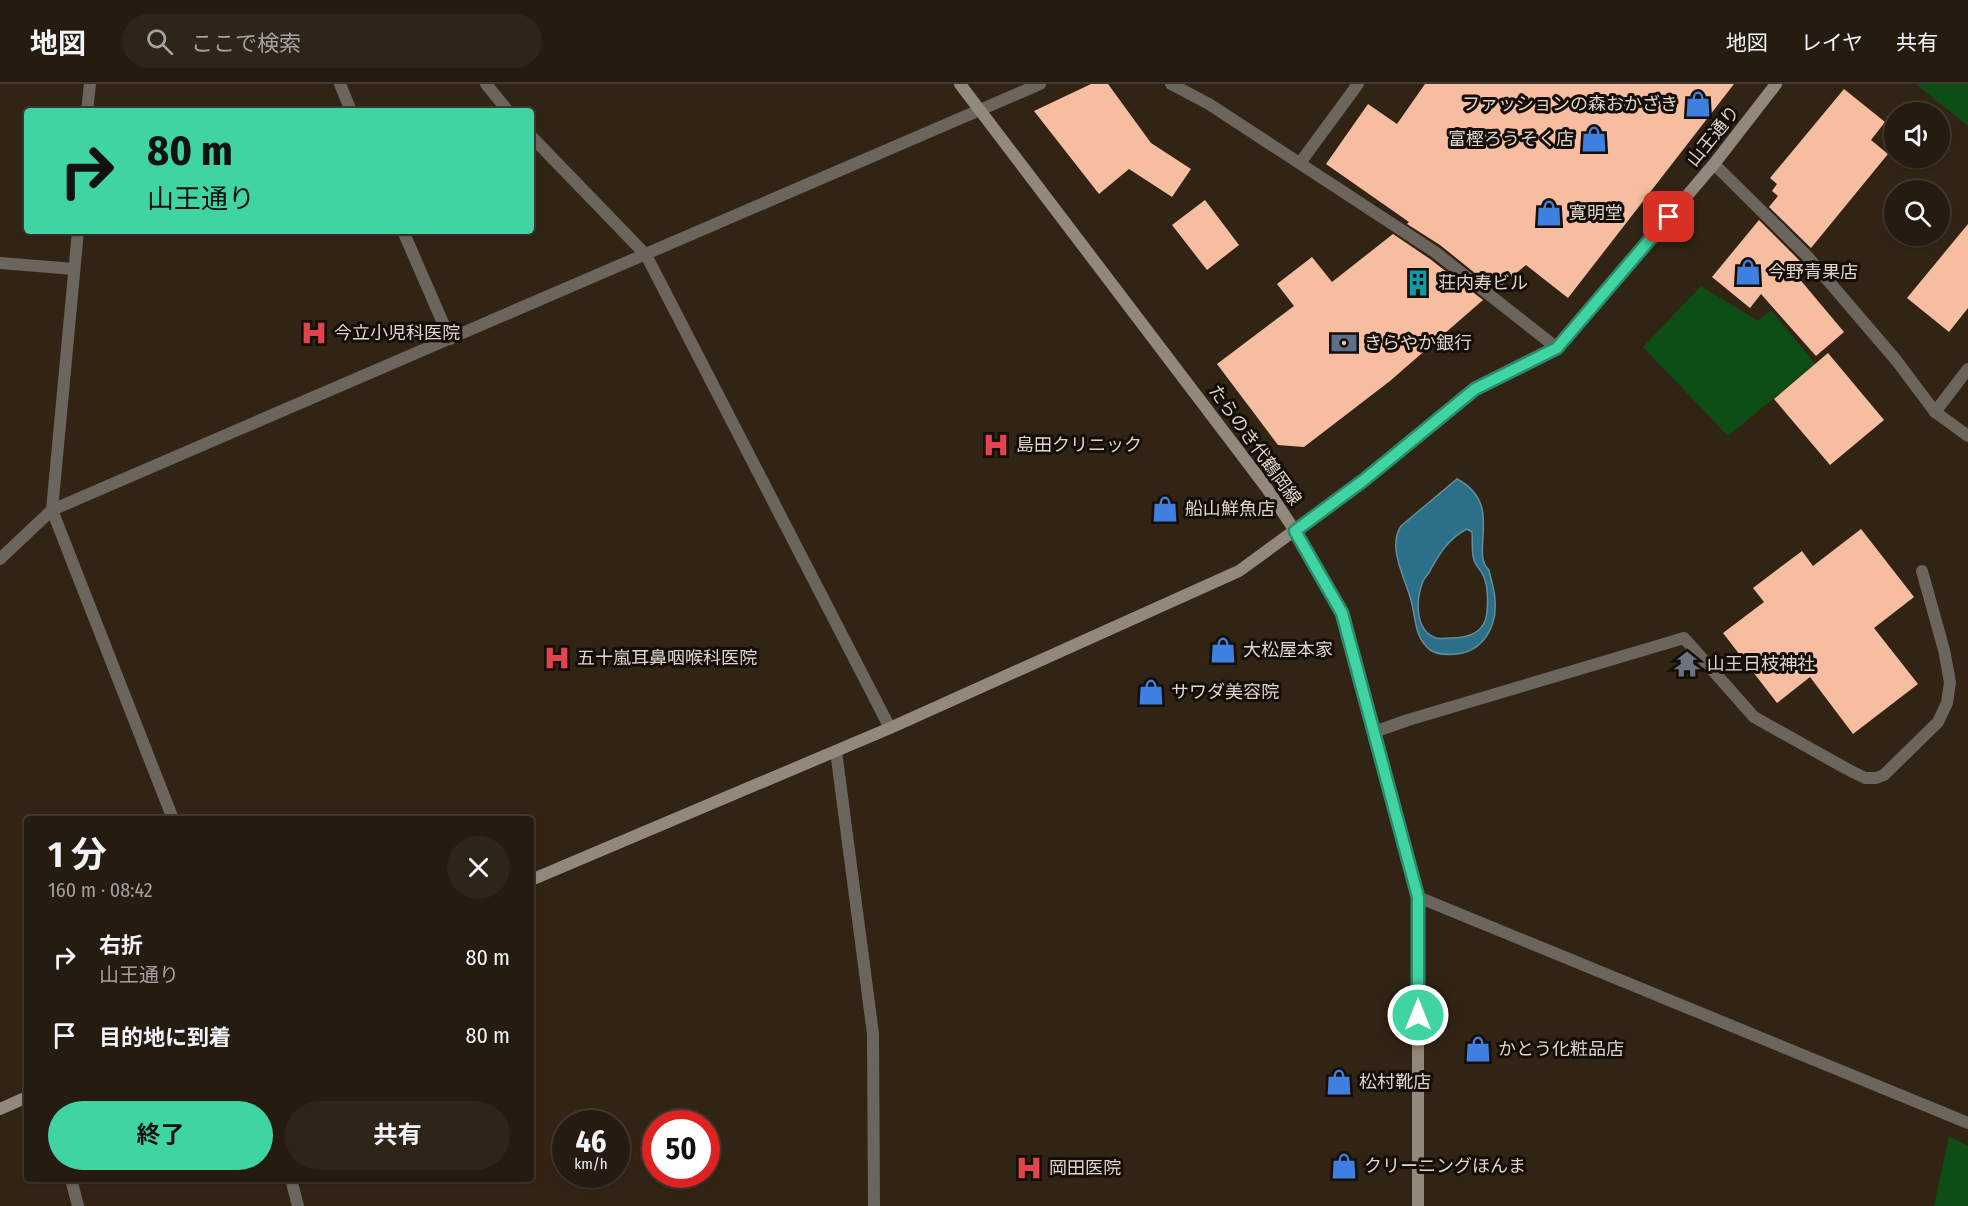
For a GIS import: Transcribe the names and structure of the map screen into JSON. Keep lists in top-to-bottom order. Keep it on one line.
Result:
{"streets":{"street":["山王通り","たらのき代鶴岡線"]},"crossings":[["山王通り","たらのき代鶴岡線"]],"places":{"shop":["ファッションの森おかざき","富樫ろうそく店","寛明堂","今野青果店","船山鮮魚店","大松屋本家","サワダ美容院","かとう化粧品店","松村靴店","クリーニングほんま"],"building":["荘内寿ビル"],"hospital":["今立小児科医院","島田クリニック","五十嵐耳鼻咽喉科医院","岡田医院"],"bank":["きらやか銀行"],"temple":["山王日枝神社"]},"page":{"header":"地図","search":"ここで検索","nav":["地図","レイヤ","共有"],"turn":["80 m","山王通り"],"heading":["1 分","160 m · 08:42"],"list":[{"name":"右折","note":"山王通り","value":"80 m"},{"name":"目的地に到着","value":"80 m"}],"buttons":["終了","共有"],"speed":"46 km/h","limit":"50"}}
